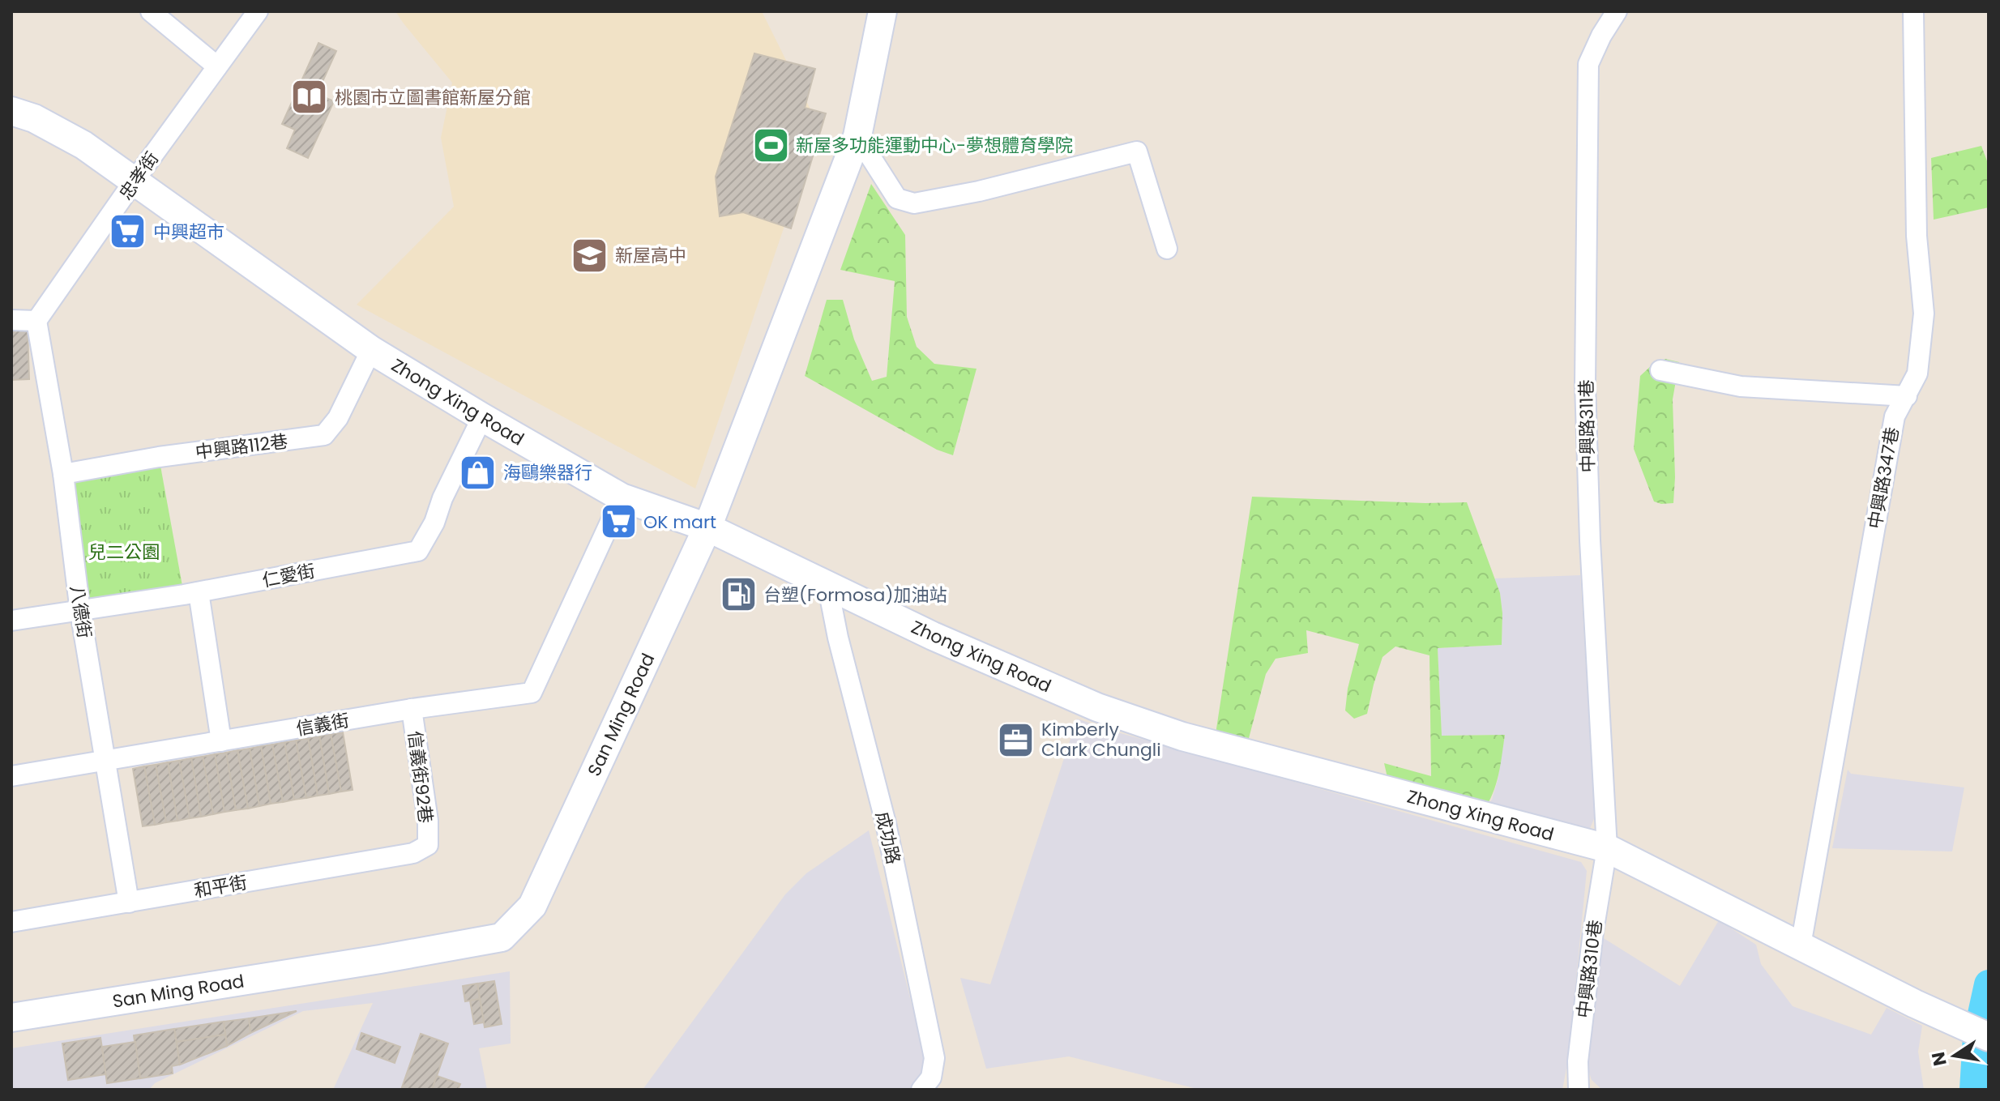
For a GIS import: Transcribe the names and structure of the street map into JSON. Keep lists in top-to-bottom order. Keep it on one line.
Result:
{"streets":{"street":["忠孝街","Zhong Xing Road","中興路311巷","中興路112巷","中興路347巷","仁愛街","八德街","San Ming Road","信義街","信義街92巷","成功路","和平街","中興路310巷"]},"crossings":[["忠孝街","Zhong Xing Road"],["忠孝街","八德街"],["Zhong Xing Road","中興路311巷"],["Zhong Xing Road","中興路112巷"],["Zhong Xing Road","中興路347巷"],["Zhong Xing Road","仁愛街"],["Zhong Xing Road","San Ming Road"],["Zhong Xing Road","信義街"],["Zhong Xing Road","成功路"],["Zhong Xing Road","中興路310巷"],["中興路311巷","中興路310巷"],["中興路112巷","八德街"],["仁愛街","八德街"],["八德街","信義街"],["八德街","和平街"],["信義街","信義街92巷"],["信義街92巷","和平街"]],"parks":["兒二公園"],"places":{"library":["桃園市立圖書館新屋分館"],"sports":["新屋多功能運動中心-夢想體育學院"],"supermarket":["中興超市","OK mart"],"school or university":["新屋高中"],"shop":["海鷗樂器行"],"fuel station":["台塑(Formosa)加油站"],"office":["Kimberly Clark Chungli"]},"north":"left"}
